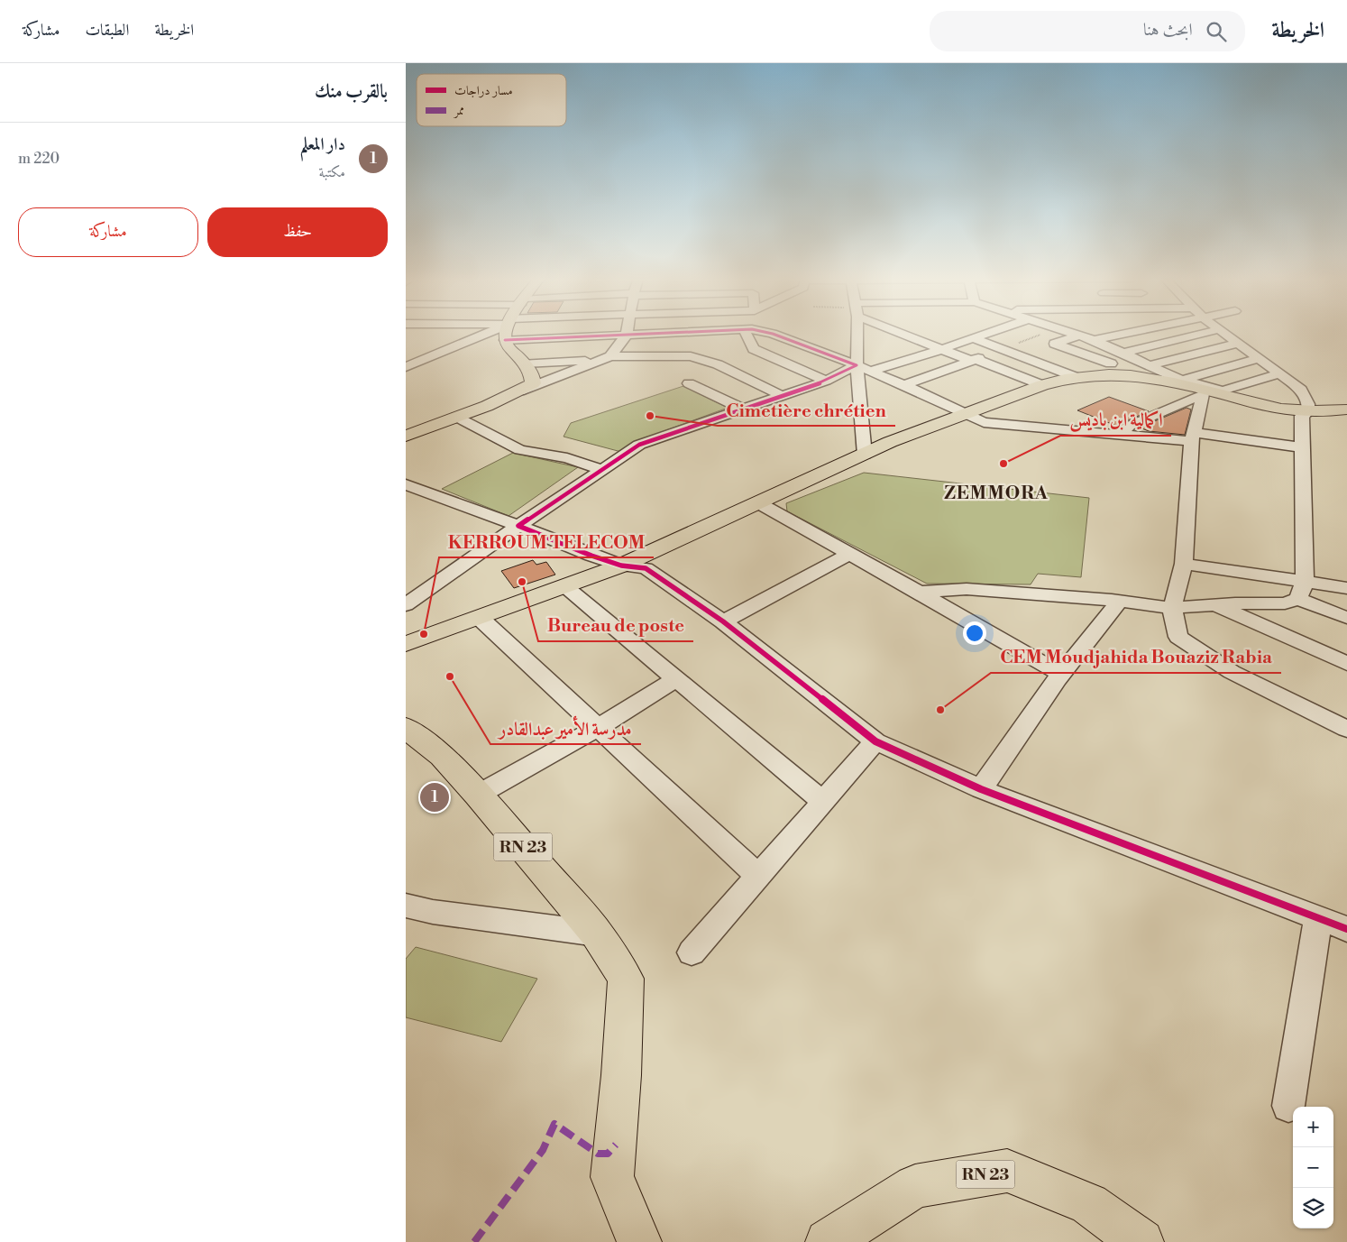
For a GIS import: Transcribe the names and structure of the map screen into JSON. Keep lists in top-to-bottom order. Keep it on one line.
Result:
{"streets":{"main road":["RN 23"]},"districts":["ZEMMORA"],"places":["Cimetière chrétien","اكمالية ابن باديس","Bureau de poste","KERROUM TELECOM","مدرسة الأمير عبدالقادر","CEM Moudjahida Bouaziz Rabia"],"legend":["مسار دراجات","ممر"],"page":{"header":"الخريطة","search":"ابحث هنا","nav":["الخريطة","الطبقات","مشاركة"],"heading":"بالقرب منك","list":[{"mark":"1","name":"دار المعلم","note":"مكتبة","value":"220 m"}],"buttons":["حفظ","مشاركة"],"pins":"1","map_buttons":["+","−"]}}
